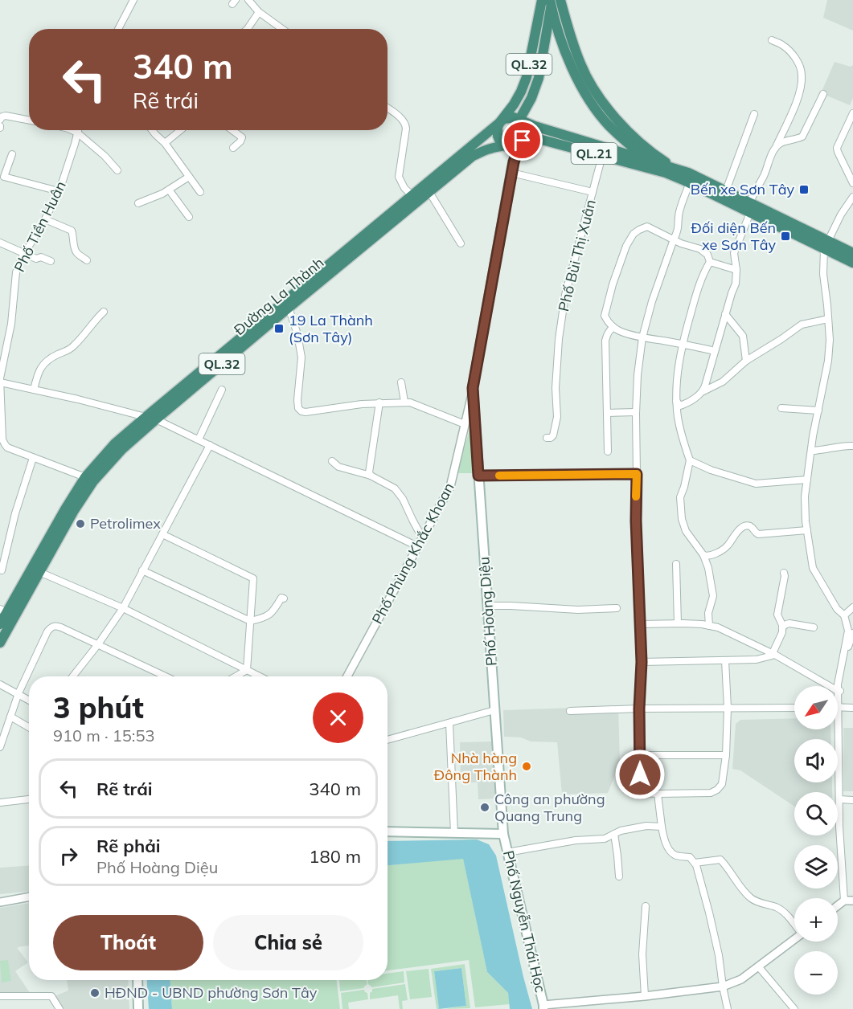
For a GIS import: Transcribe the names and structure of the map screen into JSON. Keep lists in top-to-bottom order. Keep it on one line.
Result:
{"streets":{"highway":["QL.32","QL.21","Đường La Thành"],"main road":["Phố Hoàng Diệu","Phố Nguyễn Thái Học"],"street":["Phố Tiền Huân","Phố Bùi Thị Xuân","Phố Phùng Khắc Khoan"]},"crossings":[["QL.32","QL.21"],["QL.32","Đường La Thành"],["QL.21","Phố Bùi Thị Xuân"],["QL.21","Đường La Thành"],["Phố Tiền Huân","Đường La Thành"],["Phố Phùng Khắc Khoan","Phố Hoàng Diệu"],["Phố Hoàng Diệu","Phố Nguyễn Thái Học"]],"places":{"transit":["Bến xe Sơn Tây","Đối diện Bến xe Sơn Tây","19 La Thành (Sơn Tây)"],"other":["Petrolimex","Nhà hàng Đông Thành","Công an phường Quang Trung","HĐND - UBND phường Sơn Tây"]},"north":"bottom left","page":{"turn":["340 m","Rẽ trái"],"heading":["3 phút","910 m · 15:53"],"map_buttons":["+","−"],"list":[{"name":"Rẽ trái","value":"340 m"},{"name":"Rẽ phải","note":"Phố Hoàng Diệu","value":"180 m"}],"buttons":["Thoát","Chia sẻ"]}}
